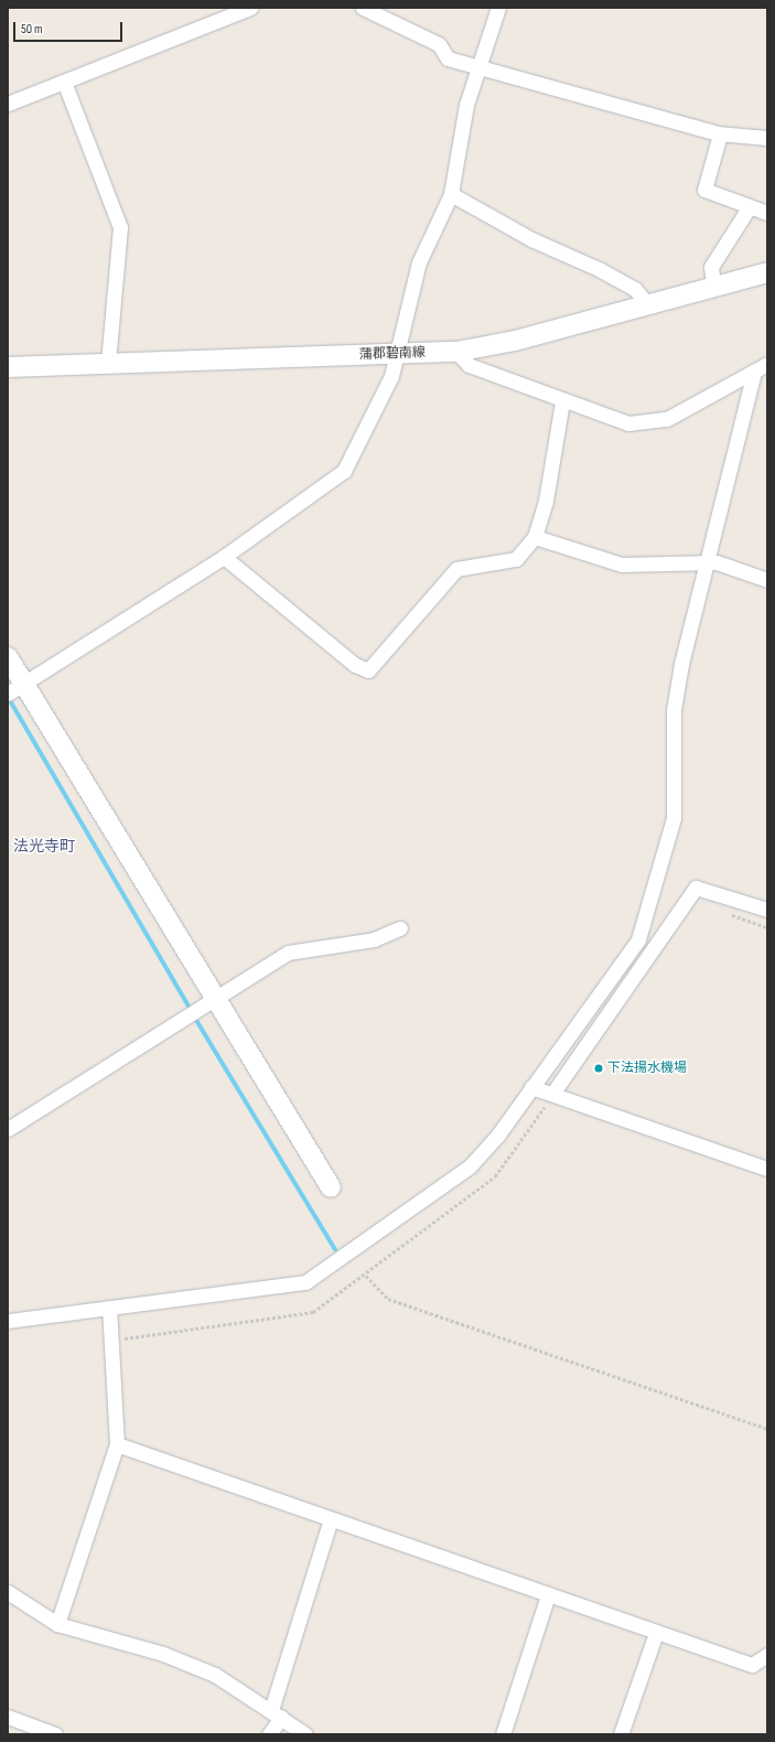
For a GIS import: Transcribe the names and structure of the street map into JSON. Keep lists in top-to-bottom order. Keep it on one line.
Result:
{"streets":{"main road":["蒲郡碧南線"]},"districts":["法光寺町"],"places":["下法揚水機場"],"scale_bar":"50 m"}
